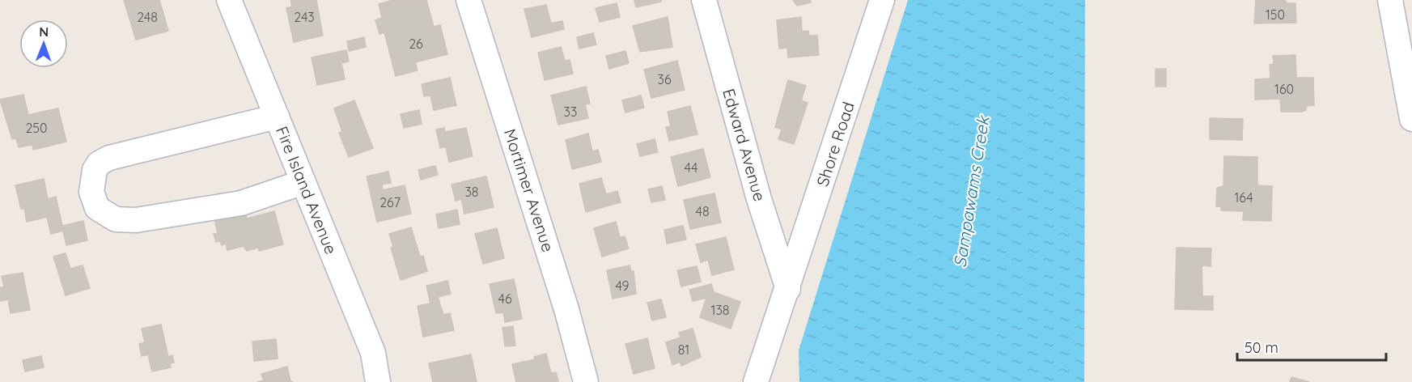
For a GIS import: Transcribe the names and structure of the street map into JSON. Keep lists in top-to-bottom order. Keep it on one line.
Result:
{"streets":{"street":["Shore Road","Edward Avenue","Fire Island Avenue","Mortimer Avenue"]},"crossings":[["Shore Road","Edward Avenue"]],"water":["Sampawams Creek"],"house_numbers":["150","248","243","26","36","160","33","250","44","38","164","267","48","49","46","138","81"],"scale_bar":"50 m","north":"top"}
